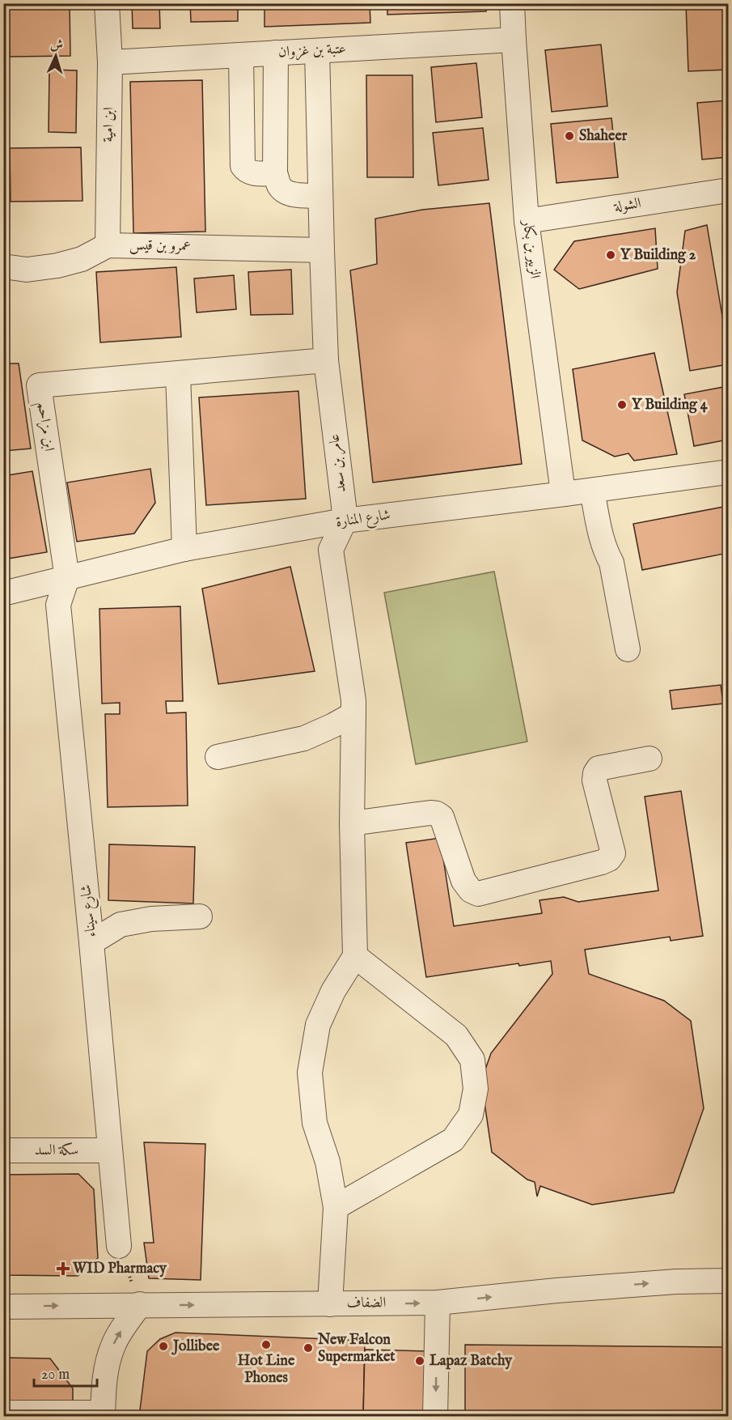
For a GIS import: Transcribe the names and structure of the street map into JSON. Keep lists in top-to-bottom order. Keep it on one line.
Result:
{"streets":{"street":["عتبة بن غزوان","ابن امية","الشولة","عمرو بن قيس","الزبير بن بكار","ابن مزاحم","عامر بن سعد","شارع المنارة","شارع سيناء","سكة السد","الضفاف"]},"crossings":[["عتبة بن غزوان","ابن امية"],["عتبة بن غزوان","الزبير بن بكار"],["عتبة بن غزوان","عامر بن سعد"],["ابن امية","عمرو بن قيس"],["الشولة","الزبير بن بكار"],["عمرو بن قيس","عامر بن سعد"],["الزبير بن بكار","شارع المنارة"],["ابن مزاحم","عامر بن سعد"],["ابن مزاحم","شارع المنارة"],["ابن مزاحم","شارع سيناء"],["عامر بن سعد","شارع المنارة"],["شارع المنارة","شارع سيناء"],["شارع سيناء","سكة السد"]],"one_way":["الضفاف"],"places":{"other":["Shaheer","Y Building 2","Y Building 4","Hot Line Phones","Jollibee","New Falcon Supermarket","Lapaz Batchy"],"health":["WID Pharmacy"]},"scale_bar":"20 m","north":"top"}
